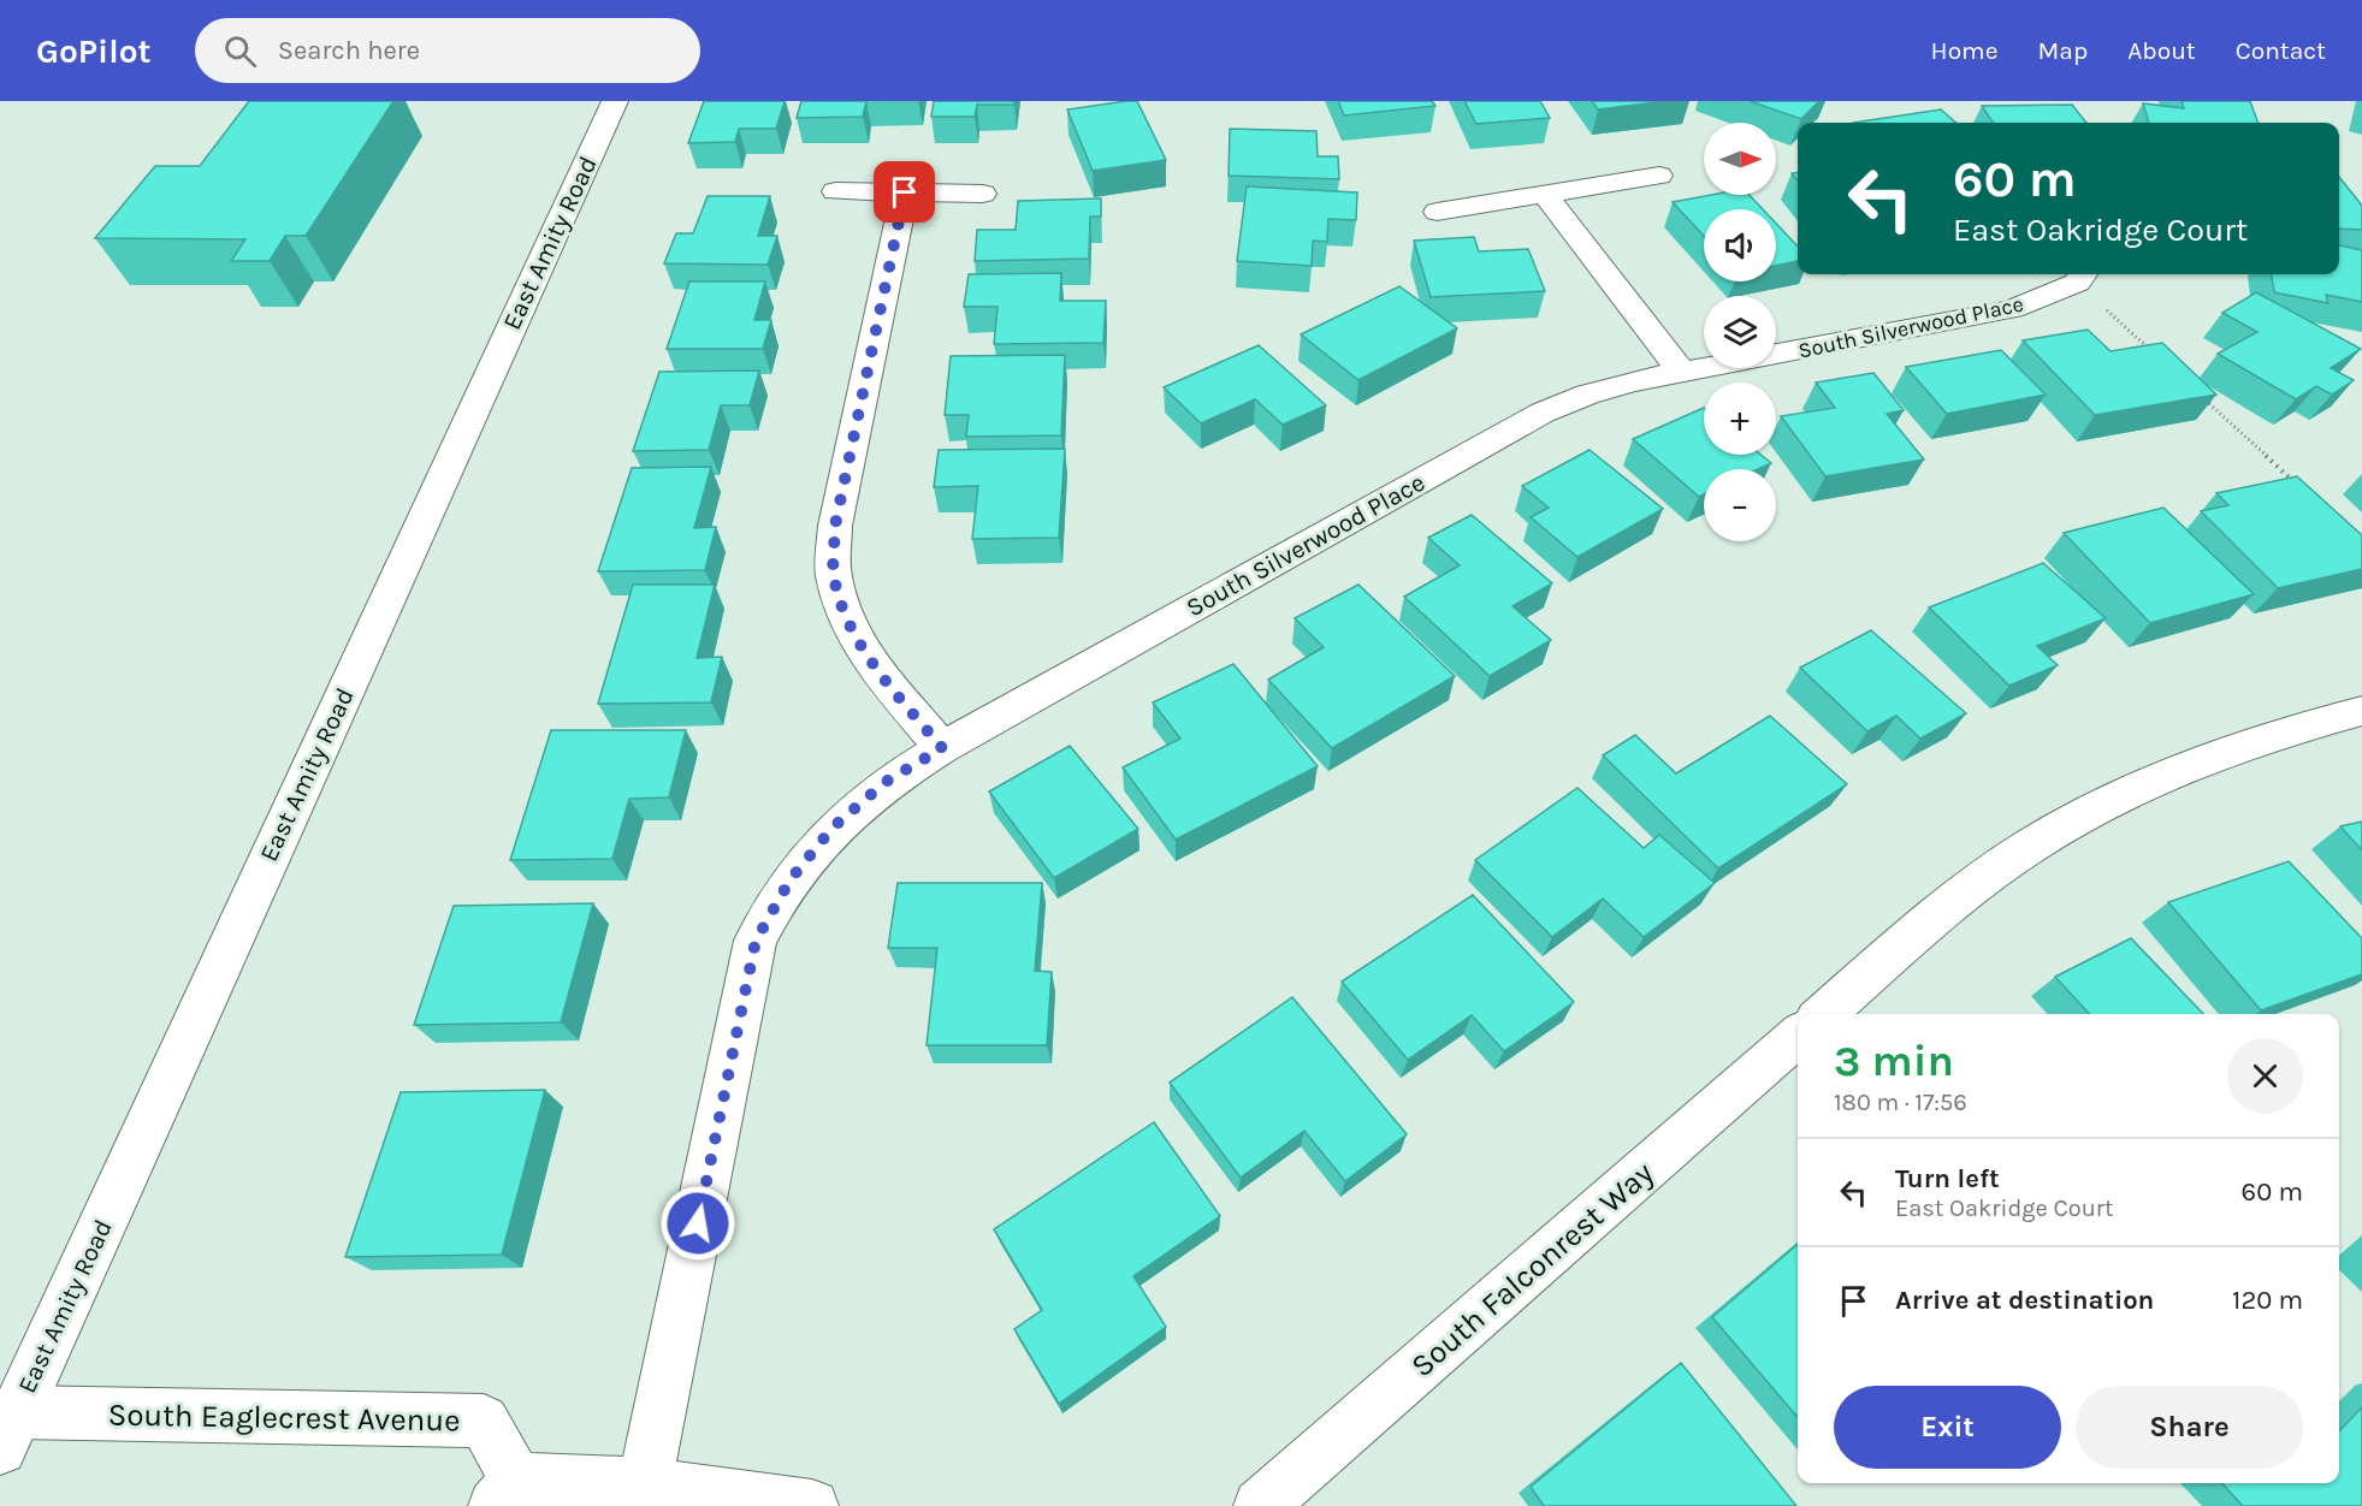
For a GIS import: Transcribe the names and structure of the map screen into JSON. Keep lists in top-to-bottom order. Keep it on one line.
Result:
{"streets":{"street":["East Amity Road","South Silverwood Place","South Falconrest Way","South Eaglecrest Avenue"]},"crossings":[["East Amity Road","South Eaglecrest Avenue"],["South Silverwood Place","South Eaglecrest Avenue"]],"north":"right","page":{"header":"GoPilot","search":"Search here","nav":["Home","Map","About","Contact"],"map_buttons":["+","−"],"turn":["60 m","East Oakridge Court"],"heading":["3 min","180 m · 17:56"],"list":[{"name":"Turn left","note":"East Oakridge Court","value":"60 m"},{"name":"Arrive at destination","value":"120 m"}],"buttons":["Exit","Share"]}}
